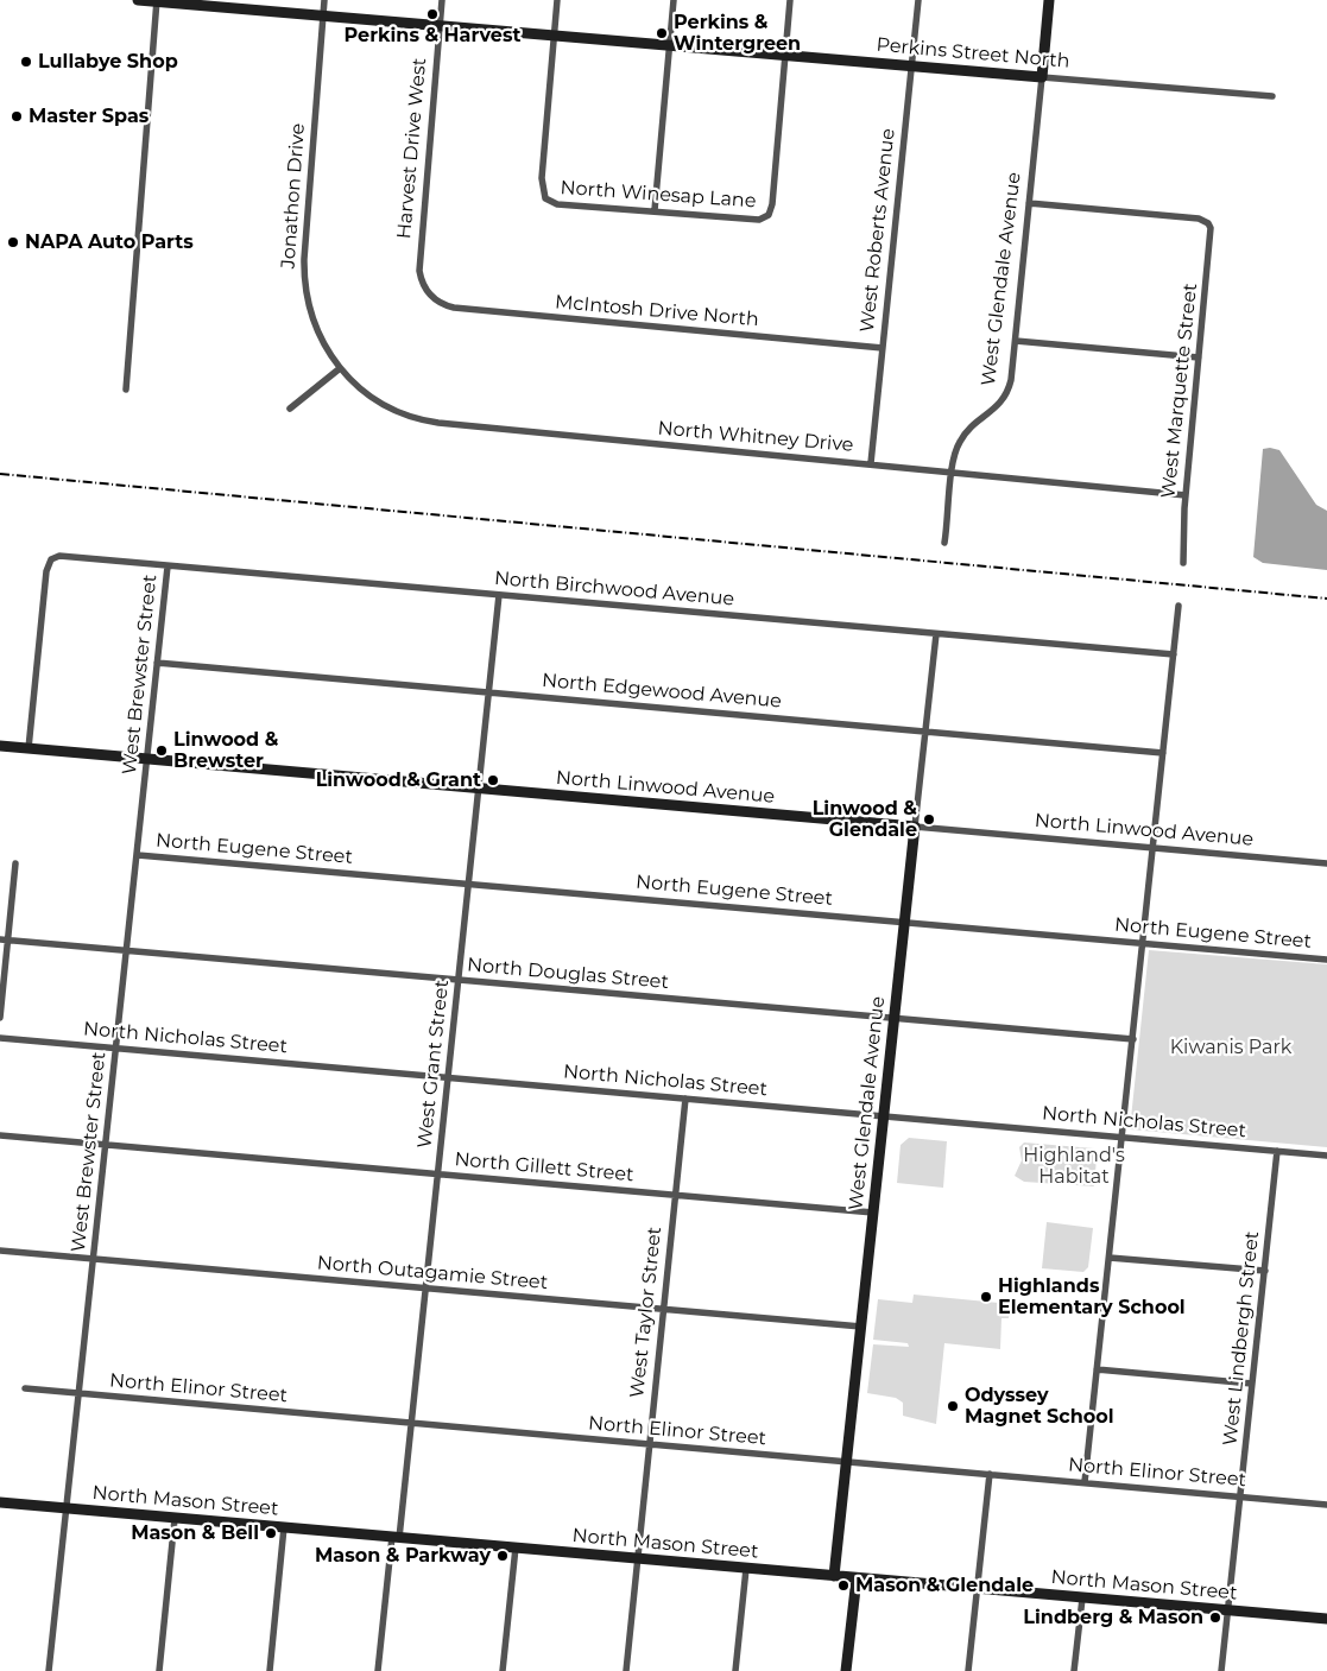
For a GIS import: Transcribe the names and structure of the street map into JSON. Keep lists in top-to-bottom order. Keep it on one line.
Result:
{"streets":{"street":["Perkins Street North","Harvest Drive West","North Winesap Lane","Jonathon Drive","West Roberts Avenue","West Glendale Avenue","McIntosh Drive North","West Marquette Street","North Whitney Drive","North Birchwood Avenue","West Brewster Street","North Edgewood Avenue","North Linwood Avenue","North Eugene Street","North Douglas Street","North Nicholas Street","West Grant Street","North Gillett Street","North Outagamie Street","West Taylor Street","West Lindbergh Street","North Elinor Street","North Mason Street"]},"crossings":[["Perkins Street North","Harvest Drive West"],["Perkins Street North","North Winesap Lane"],["Perkins Street North","Jonathon Drive"],["Perkins Street North","West Roberts Avenue"],["Perkins Street North","West Glendale Avenue"],["Harvest Drive West","McIntosh Drive North"],["Jonathon Drive","North Whitney Drive"],["West Roberts Avenue","McIntosh Drive North"],["West Roberts Avenue","North Whitney Drive"],["West Glendale Avenue","West Marquette Street"],["West Glendale Avenue","North Whitney Drive"],["West Glendale Avenue","North Birchwood Avenue"],["West Glendale Avenue","North Edgewood Avenue"],["West Glendale Avenue","North Linwood Avenue"],["West Glendale Avenue","North Eugene Street"],["West Glendale Avenue","North Douglas Street"],["West Glendale Avenue","North Nicholas Street"],["West Glendale Avenue","North Gillett Street"],["West Glendale Avenue","North Outagamie Street"],["West Glendale Avenue","North Elinor Street"],["West Glendale Avenue","North Mason Street"],["West Marquette Street","North Whitney Drive"],["North Birchwood Avenue","West Brewster Street"],["North Birchwood Avenue","North Linwood Avenue"],["North Birchwood Avenue","West Grant Street"],["West Brewster Street","North Edgewood Avenue"],["West Brewster Street","North Linwood Avenue"],["West Brewster Street","North Eugene Street"],["West Brewster Street","North Douglas Street"],["West Brewster Street","North Nicholas Street"],["West Brewster Street","North Gillett Street"],["West Brewster Street","North Outagamie Street"],["West Brewster Street","North Elinor Street"],["West Brewster Street","North Mason Street"],["North Edgewood Avenue","West Grant Street"],["North Linwood Avenue","West Grant Street"],["North Eugene Street","West Grant Street"],["North Douglas Street","West Grant Street"],["North Nicholas Street","West Grant Street"],["North Nicholas Street","West Taylor Street"],["North Nicholas Street","West Lindbergh Street"],["West Grant Street","North Gillett Street"],["West Grant Street","North Outagamie Street"],["West Grant Street","North Elinor Street"],["West Grant Street","North Mason Street"],["North Gillett Street","West Taylor Street"],["North Outagamie Street","West Taylor Street"],["West Taylor Street","North Elinor Street"],["West Taylor Street","North Mason Street"],["West Lindbergh Street","North Elinor Street"],["West Lindbergh Street","North Mason Street"]],"parks":["Kiwanis Park","Highland's Habitat"],"places":["Perkins & Harvest","Perkins & Wintergreen","Lullabye Shop","Master Spas","NAPA Auto Parts","Linwood & Brewster","Linwood & Grant","Linwood & Glendale","Highlands Elementary School","Odyssey Magnet School","Mason & Bell","Mason & Parkway","Mason & Glendale","Lindberg & Mason"]}
